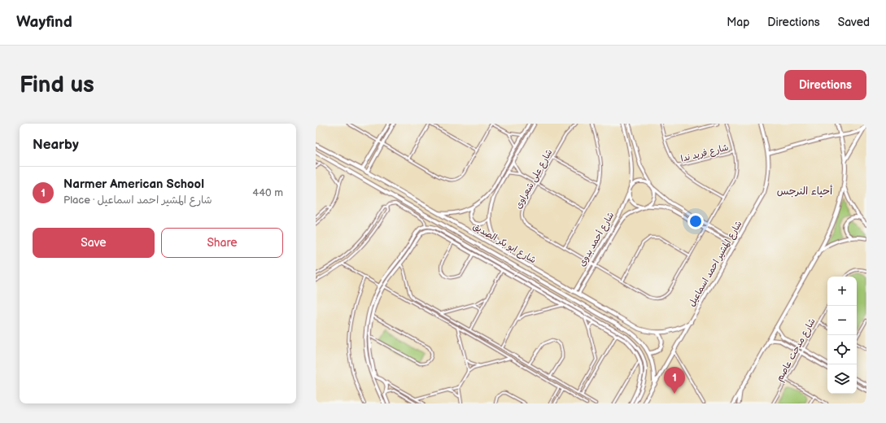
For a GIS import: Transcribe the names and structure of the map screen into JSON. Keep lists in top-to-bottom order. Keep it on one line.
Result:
{"streets":{"main road":["شارع ابو بكر الصديق","شارع المشير احمد اسماعيل"],"street":["شارع فريد ندا","شارع على شعراوى","شارع أحمد بدوى","شارع مدحت عاصم"]},"crossings":[["شارع فريد ندا","شارع على شعراوى"],["شارع على شعراوى","شارع أحمد بدوى"],["شارع أحمد بدوى","شارع ابو بكر الصديق"],["شارع ابو بكر الصديق","شارع المشير احمد اسماعيل"]],"districts":["أحياء النرجس"],"page":{"header":"Wayfind","nav":["Map","Directions","Saved"],"buttons":["Directions",["Save","Share"]],"title":"Find us","heading":"Nearby","list":[{"mark":"1","name":"Narmer American School","note":"Place · شارع المشير احمد اسماعيل","value":"440 m"}],"map_buttons":["+","−"],"pins":"1"}}
